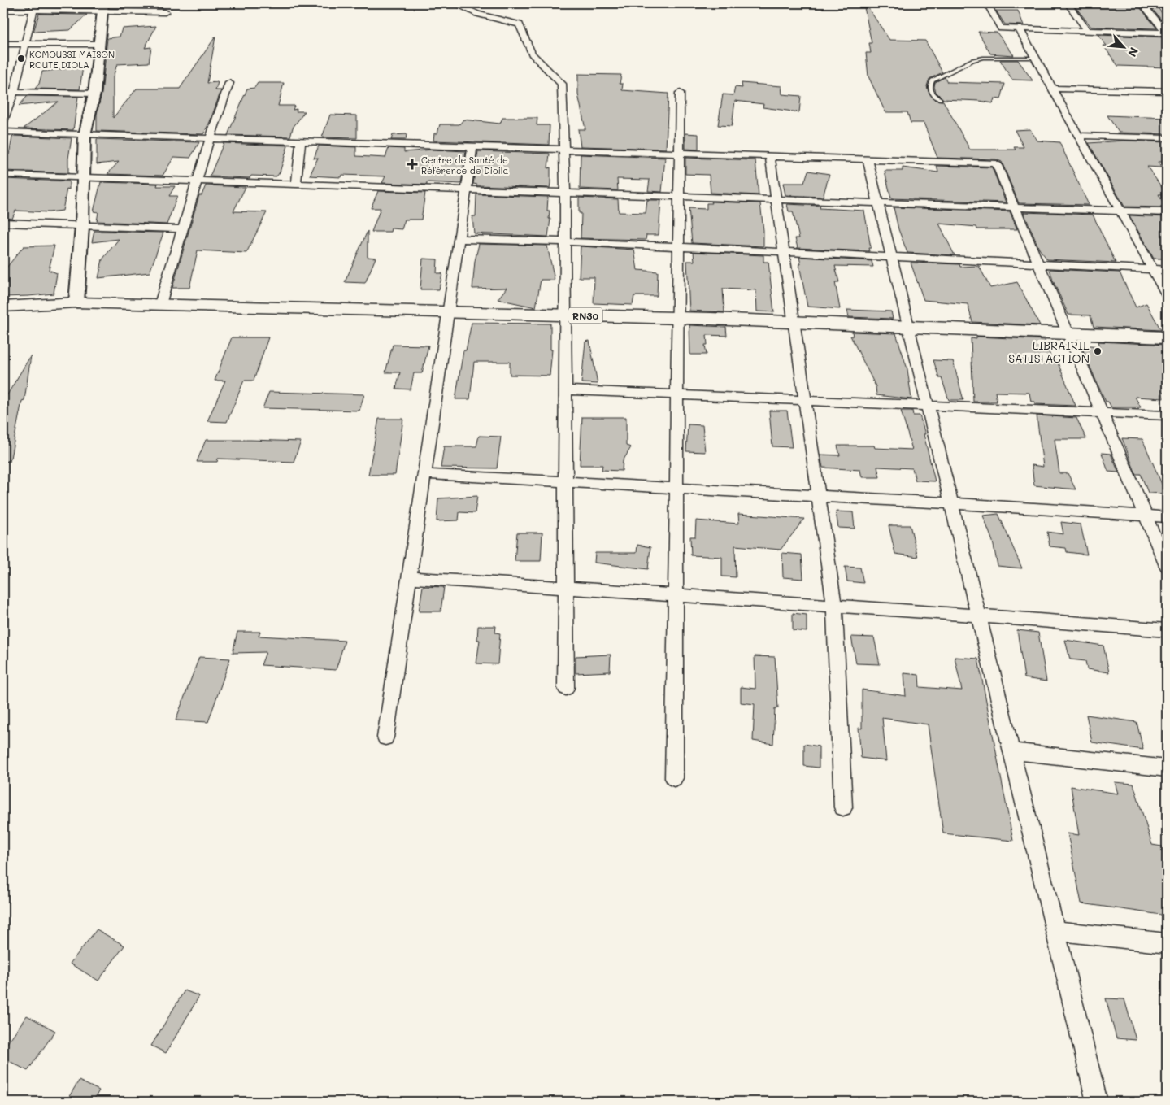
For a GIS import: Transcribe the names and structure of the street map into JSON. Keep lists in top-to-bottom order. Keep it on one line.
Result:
{"streets":{"main road":["RN30"]},"places":{"other":["KOMOUSSI MAISON ROUTE DIOLA","LIBRAIRIE SATISFACTION"],"health":["Centre de Santé de Référence de Dioila"]},"north":"bottom right"}
